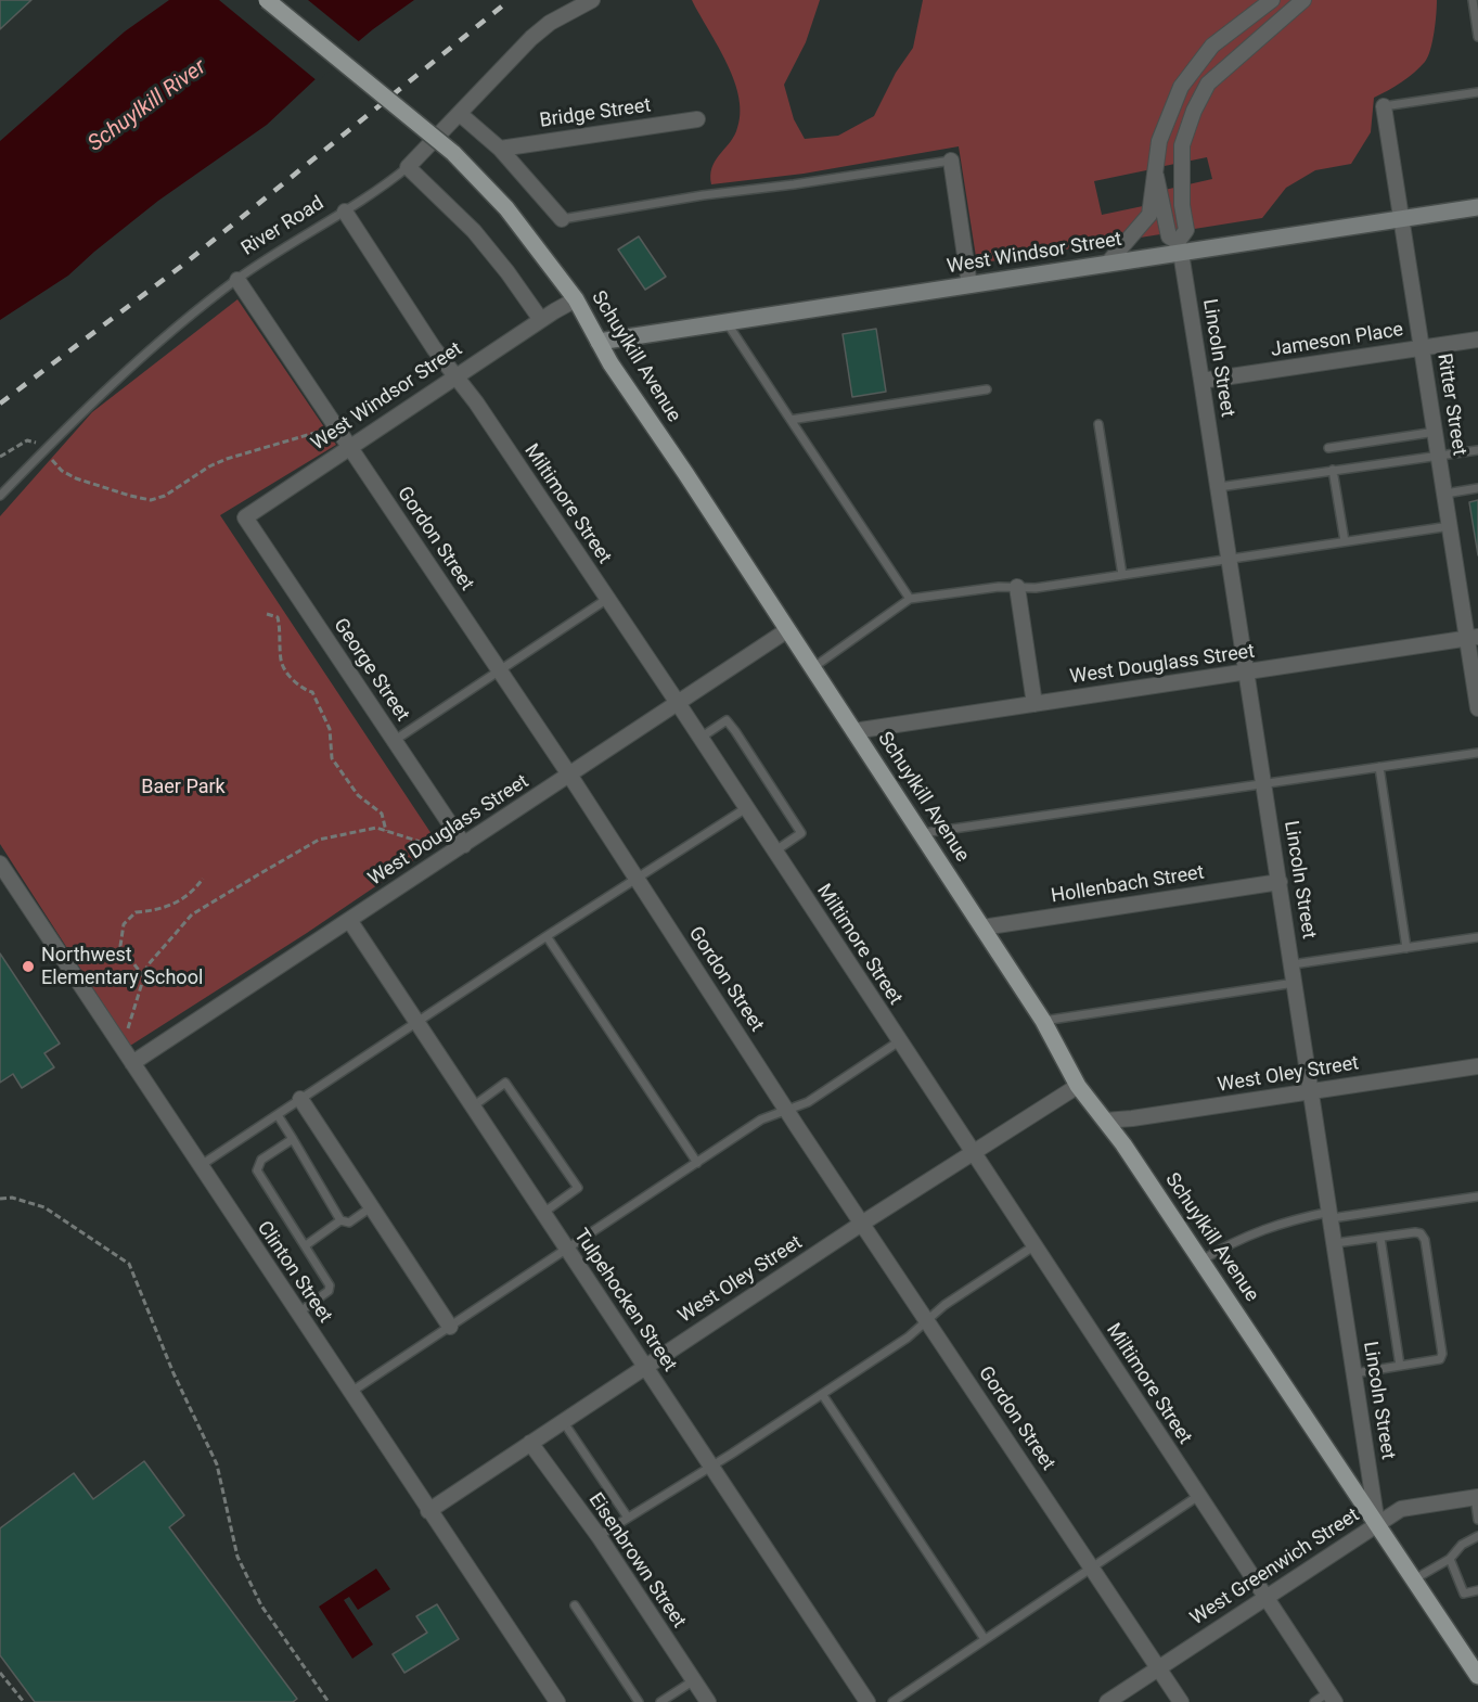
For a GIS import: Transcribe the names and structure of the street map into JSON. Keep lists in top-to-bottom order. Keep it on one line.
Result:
{"streets":{"main road":["West Windsor Street","Schuylkill Avenue"],"street":["Bridge Street","River Road","Jameson Place","Lincoln Street","Ritter Street","Miltimore Street","Gordon Street","West Douglass Street","George Street","Hollenbach Street","West Oley Street","Clinton Street","Tulpehocken Street","Eisenbrown Street","West Greenwich Street"]},"crossings":[["River Road","Miltimore Street"],["River Road","Gordon Street"],["West Windsor Street","Schuylkill Avenue"],["West Windsor Street","Lincoln Street"],["West Windsor Street","Ritter Street"],["West Windsor Street","Miltimore Street"],["West Windsor Street","Gordon Street"],["West Windsor Street","George Street"],["Jameson Place","Lincoln Street"],["Jameson Place","Ritter Street"],["Schuylkill Avenue","Lincoln Street"],["Schuylkill Avenue","West Douglass Street"],["Schuylkill Avenue","Hollenbach Street"],["Schuylkill Avenue","West Oley Street"],["Schuylkill Avenue","West Greenwich Street"],["Lincoln Street","West Douglass Street"],["Lincoln Street","Hollenbach Street"],["Lincoln Street","West Oley Street"],["Lincoln Street","West Greenwich Street"],["Ritter Street","West Douglass Street"],["Miltimore Street","West Douglass Street"],["Miltimore Street","West Oley Street"],["Miltimore Street","West Greenwich Street"],["Gordon Street","West Douglass Street"],["Gordon Street","West Oley Street"],["Gordon Street","West Greenwich Street"],["West Douglass Street","George Street"],["West Douglass Street","Clinton Street"],["West Douglass Street","Tulpehocken Street"],["West Oley Street","Clinton Street"],["West Oley Street","Tulpehocken Street"],["West Oley Street","Eisenbrown Street"]],"water":["Schuylkill River"],"parks":["Baer Park"],"places":["Northwest Elementary School"]}
